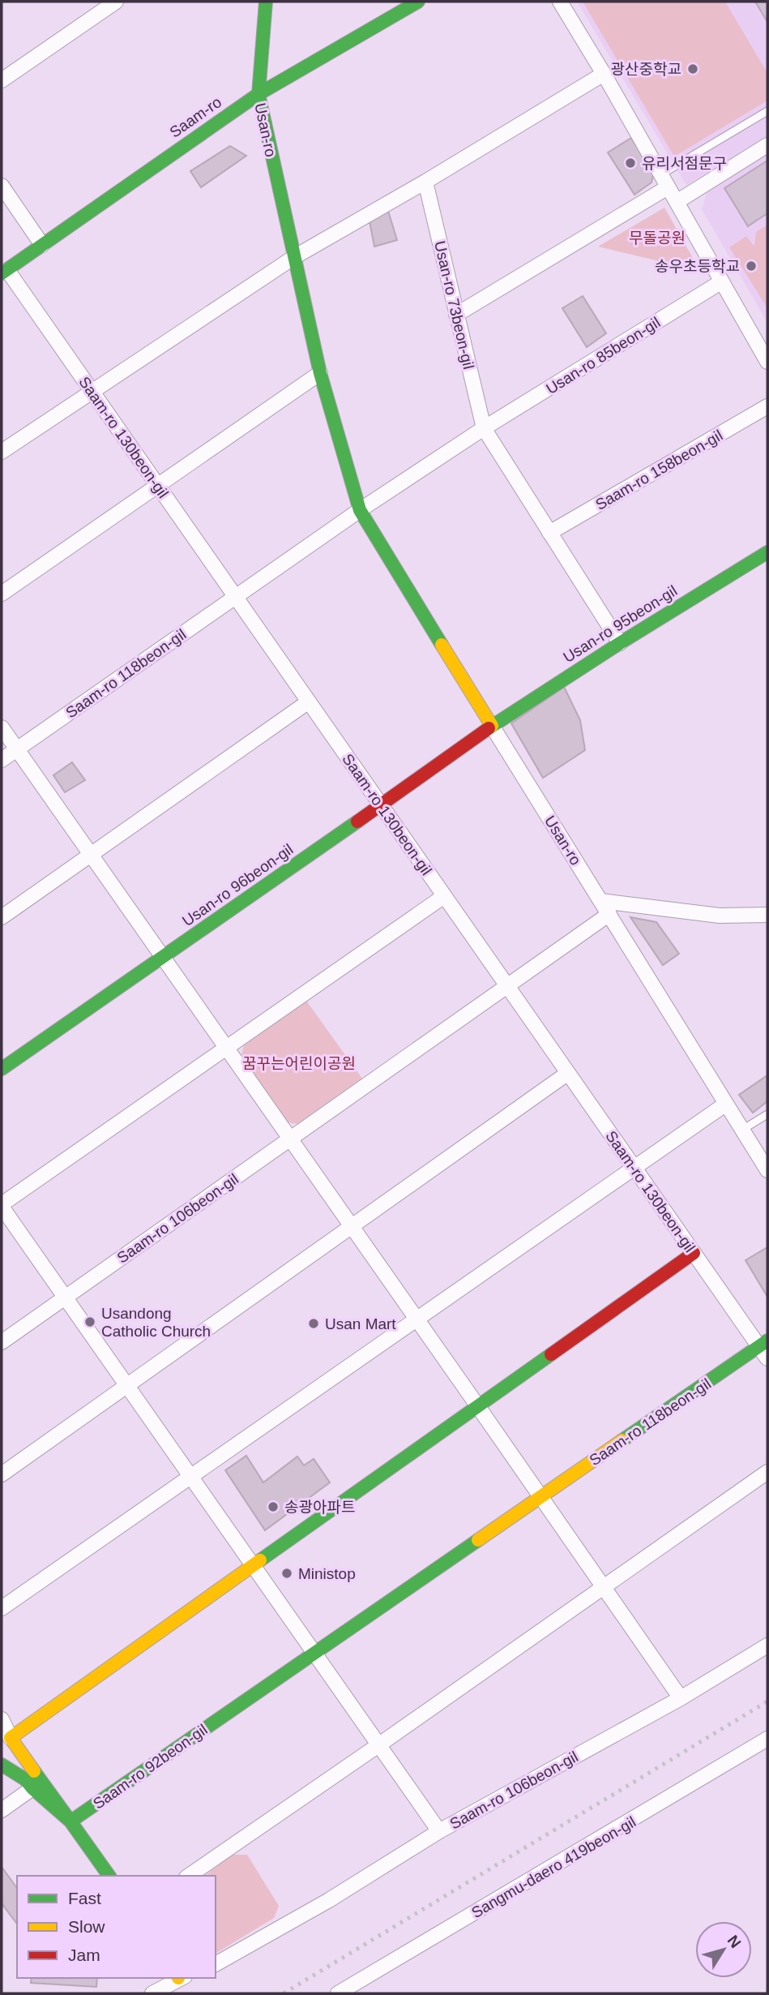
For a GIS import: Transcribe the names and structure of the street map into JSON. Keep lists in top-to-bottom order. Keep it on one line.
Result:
{"streets":{"street":["Saam-ro","Usan-ro","Usan-ro 73beon-gil","Usan-ro 85beon-gil","Saam-ro 130beon-gil","Saam-ro 158beon-gil","Usan-ro 95beon-gil","Saam-ro 118beon-gil","Usan-ro 96beon-gil","Saam-ro 106beon-gil","Saam-ro 92beon-gil","Sangmu-daero 419beon-gil"]},"crossings":[["Saam-ro","Usan-ro"],["Saam-ro","Saam-ro 130beon-gil"],["Usan-ro","Usan-ro 85beon-gil"],["Usan-ro","Usan-ro 95beon-gil"],["Usan-ro","Usan-ro 96beon-gil"],["Usan-ro 73beon-gil","Usan-ro 85beon-gil"],["Saam-ro 130beon-gil","Saam-ro 118beon-gil"],["Saam-ro 130beon-gil","Usan-ro 96beon-gil"],["Usan-ro 95beon-gil","Usan-ro 96beon-gil"],["Saam-ro 106beon-gil","Saam-ro 92beon-gil"]],"parks":["무돌공원","꿈꾸는어린이공원"],"places":["광산중학교","유리서점문구","송우초등학교","Usandong Catholic Church","Usan Mart","송광아파트","Ministop"],"legend":["Fast","Slow","Jam"],"north":"top right"}
